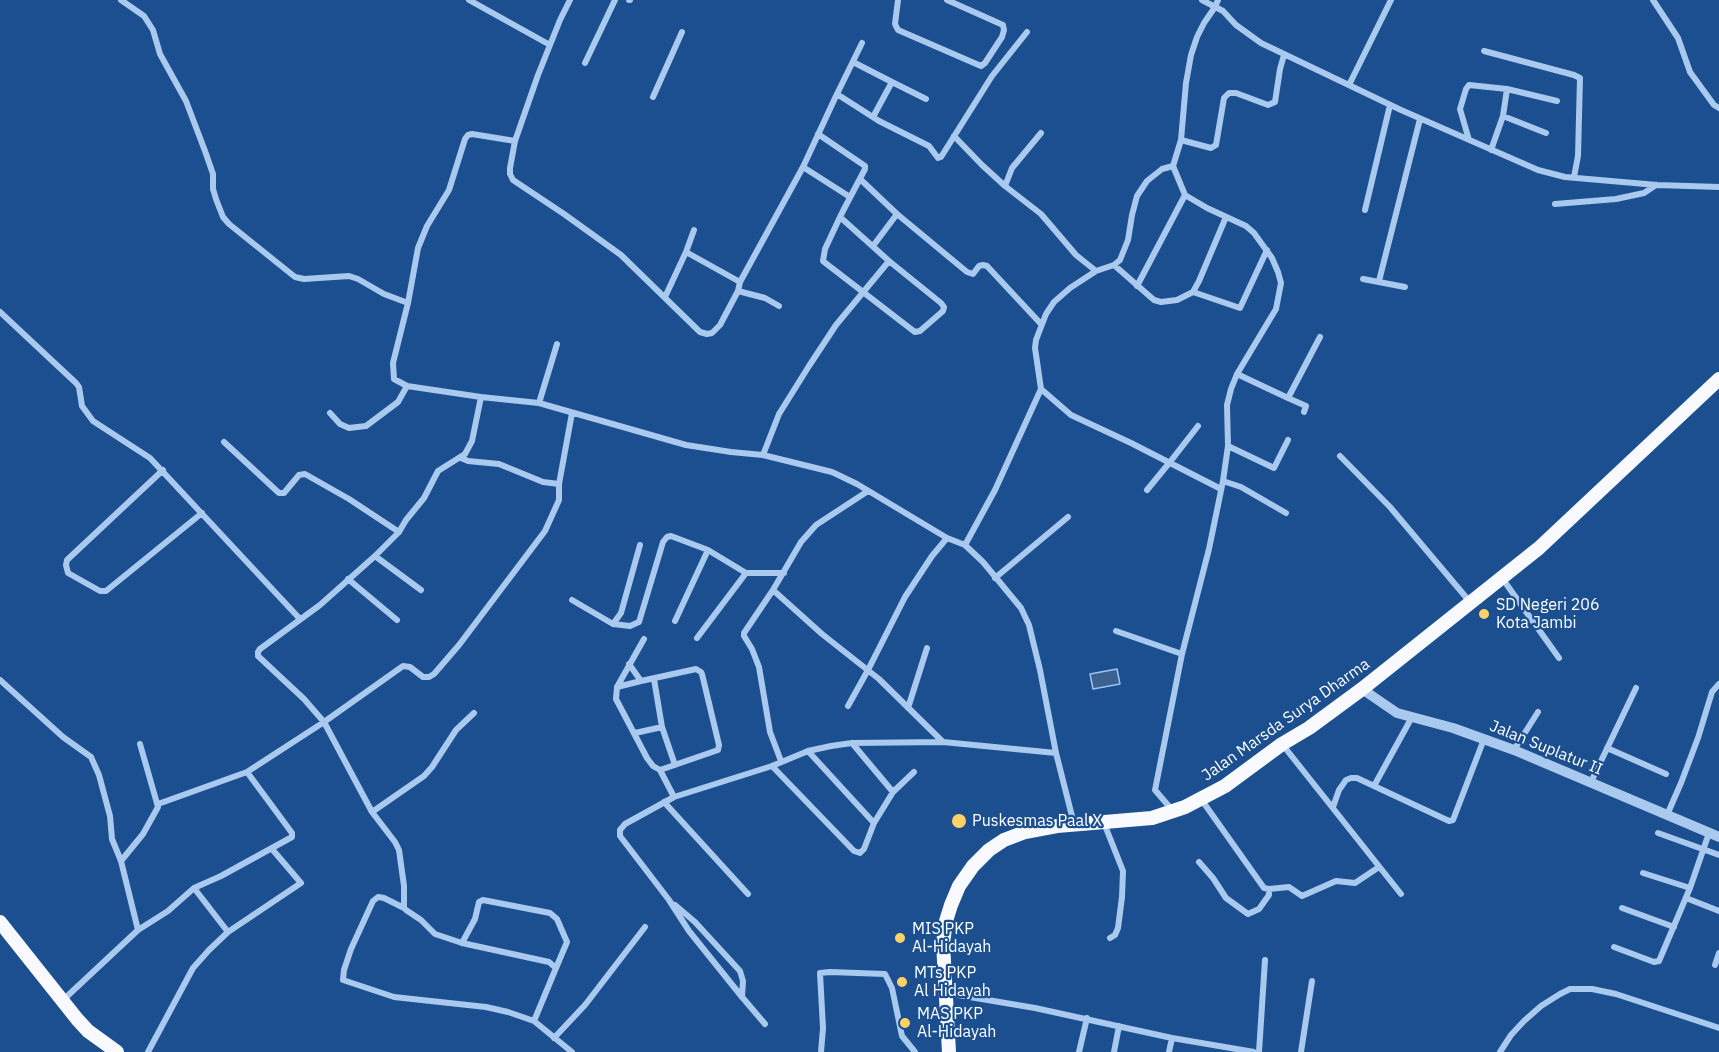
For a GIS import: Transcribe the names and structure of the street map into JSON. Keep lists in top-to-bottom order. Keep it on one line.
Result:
{"streets":{"highway":["Jalan Marsda Surya Dharma"],"street":["Jalan Suplatur II"]},"crossings":[["Jalan Marsda Surya Dharma","Jalan Suplatur II"]],"places":["SD Negeri 206 Kota Jambi","Puskesmas Paal X","MIS PKP Al-Hidayah","MTs PKP Al Hidayah","MAS PKP Al-Hidayah"]}
